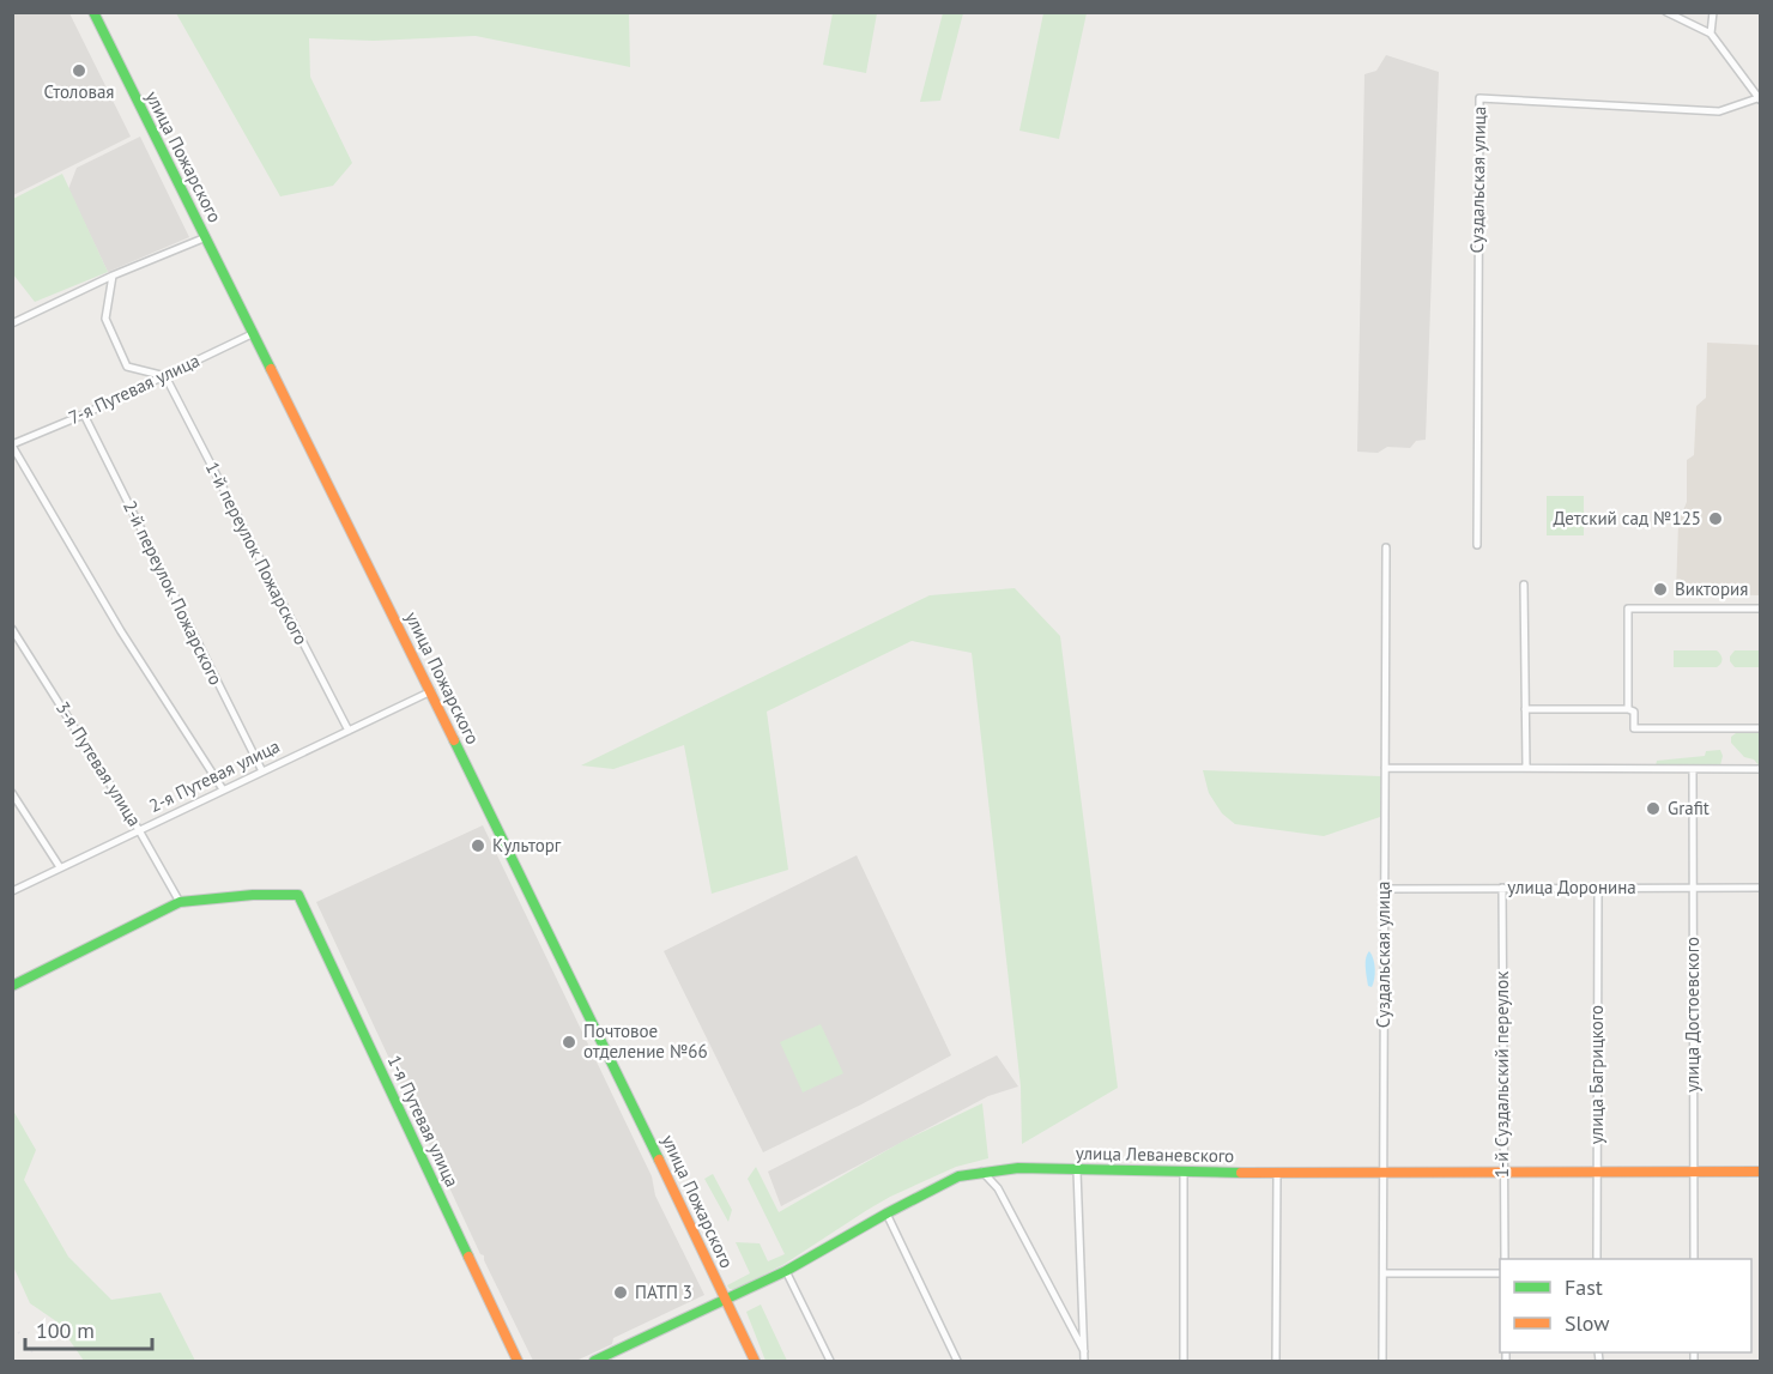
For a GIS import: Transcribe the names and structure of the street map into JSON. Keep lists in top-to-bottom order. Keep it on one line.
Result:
{"streets":{"street":["улица Пожарского","Суздальская улица","7-я Путевая улица","1-й переулок Пожарского","2-й переулок Пожарского","3-я Путевая улица","2-я Путевая улица","улица Доронина","улица Достоевского","1-й Суздальский переулок","улица Багрицкого","1-я Путевая улица","улица Леваневского"]},"crossings":[["улица Пожарского","7-я Путевая улица"],["улица Пожарского","2-я Путевая улица"],["улица Пожарского","улица Леваневского"],["Суздальская улица","улица Доронина"],["Суздальская улица","улица Леваневского"],["7-я Путевая улица","1-й переулок Пожарского"],["7-я Путевая улица","2-й переулок Пожарского"],["1-й переулок Пожарского","2-я Путевая улица"],["2-й переулок Пожарского","2-я Путевая улица"],["3-я Путевая улица","2-я Путевая улица"],["3-я Путевая улица","1-я Путевая улица"],["улица Доронина","улица Достоевского"],["улица Доронина","1-й Суздальский переулок"],["улица Доронина","улица Багрицкого"],["улица Достоевского","улица Леваневского"],["1-й Суздальский переулок","улица Леваневского"],["улица Багрицкого","улица Леваневского"]],"places":["Столовая","Детский сад №125","Виктория","Grafit","Культорг","Почтовое отделение №66","ПАТП 3"],"legend":["Fast","Slow"],"scale_bar":"100 m"}
